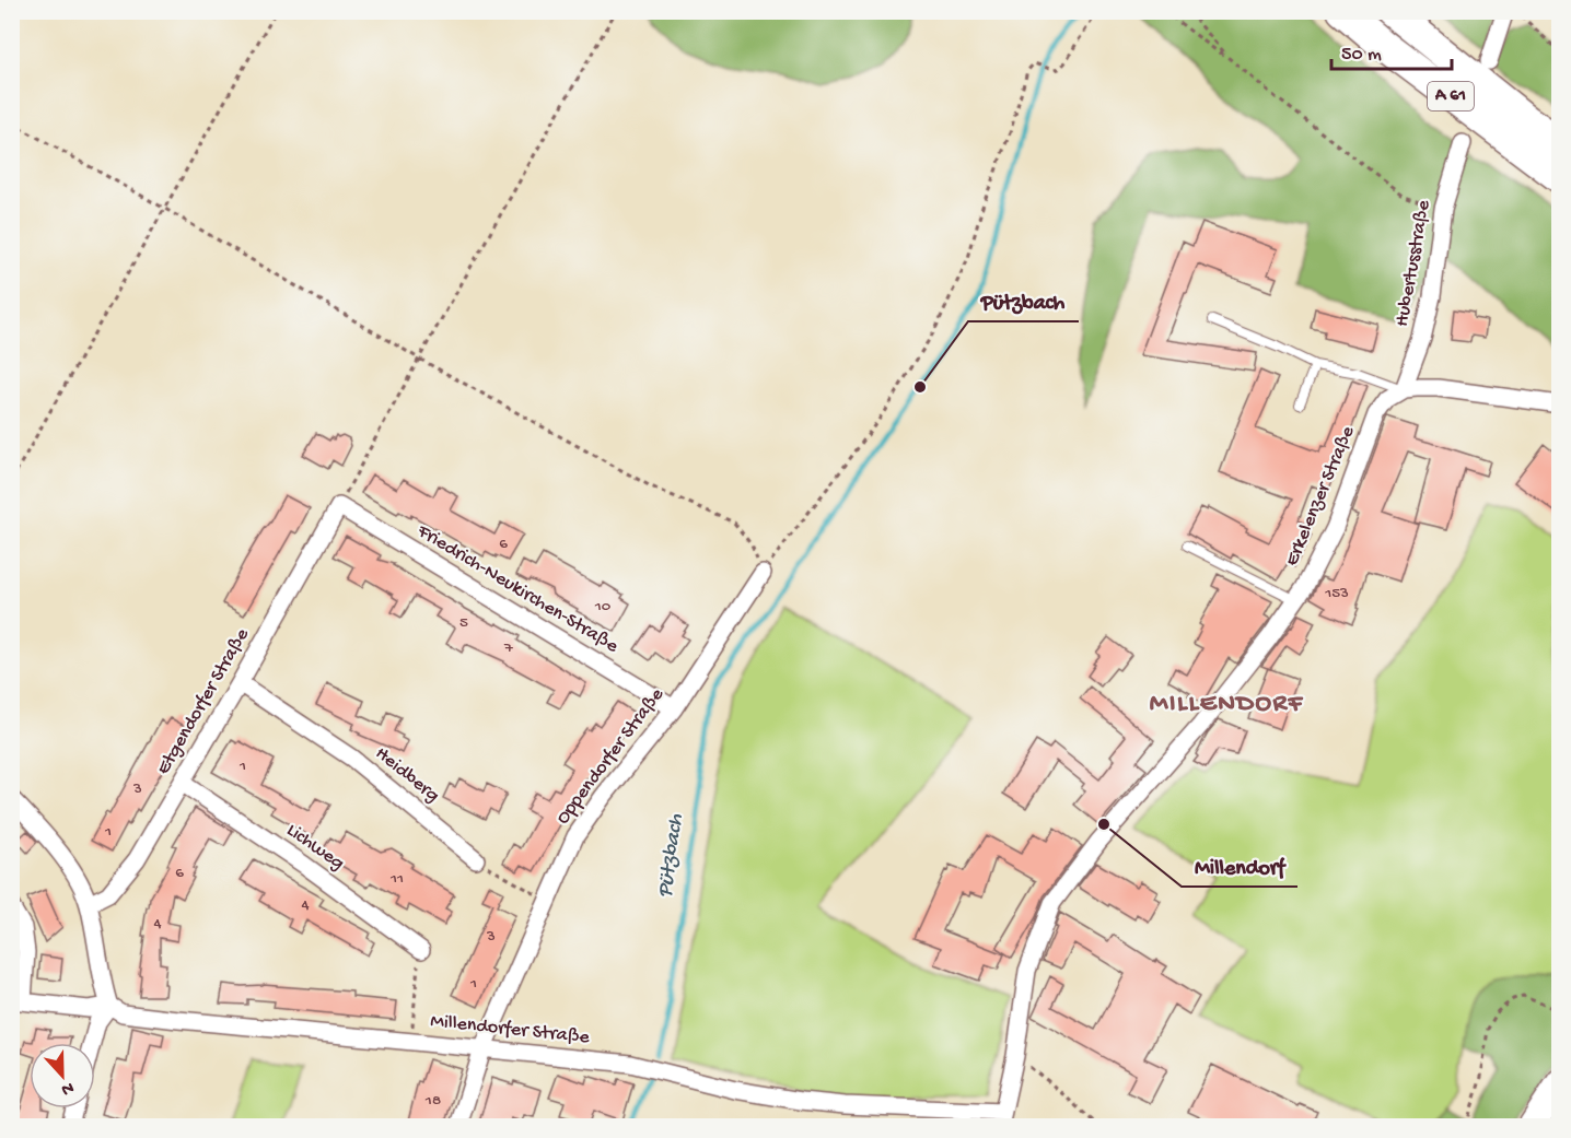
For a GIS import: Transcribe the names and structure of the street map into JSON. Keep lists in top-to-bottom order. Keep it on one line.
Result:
{"streets":{"highway":["A 61"],"street":["Hubertusstraße","Erkelenzer Straße","Friedrich-Neukirchen-Straße","Etgendorfer Straße","Oppendorfer Straße","Heidberg","Lichweg","Millendorfer Straße"]},"crossings":[["Hubertusstraße","Erkelenzer Straße"],["Erkelenzer Straße","Millendorfer Straße"],["Friedrich-Neukirchen-Straße","Etgendorfer Straße"],["Friedrich-Neukirchen-Straße","Oppendorfer Straße"],["Etgendorfer Straße","Heidberg"],["Etgendorfer Straße","Lichweg"],["Oppendorfer Straße","Millendorfer Straße"]],"districts":["MILLENDORF"],"water":["Pützbach"],"places":["Pützbach","Millendorf"],"house_numbers":["6","153","10","5","7","1","3","1","6","11","4","4","3","1","18"],"scale_bar":"50 m","north":"bottom"}
